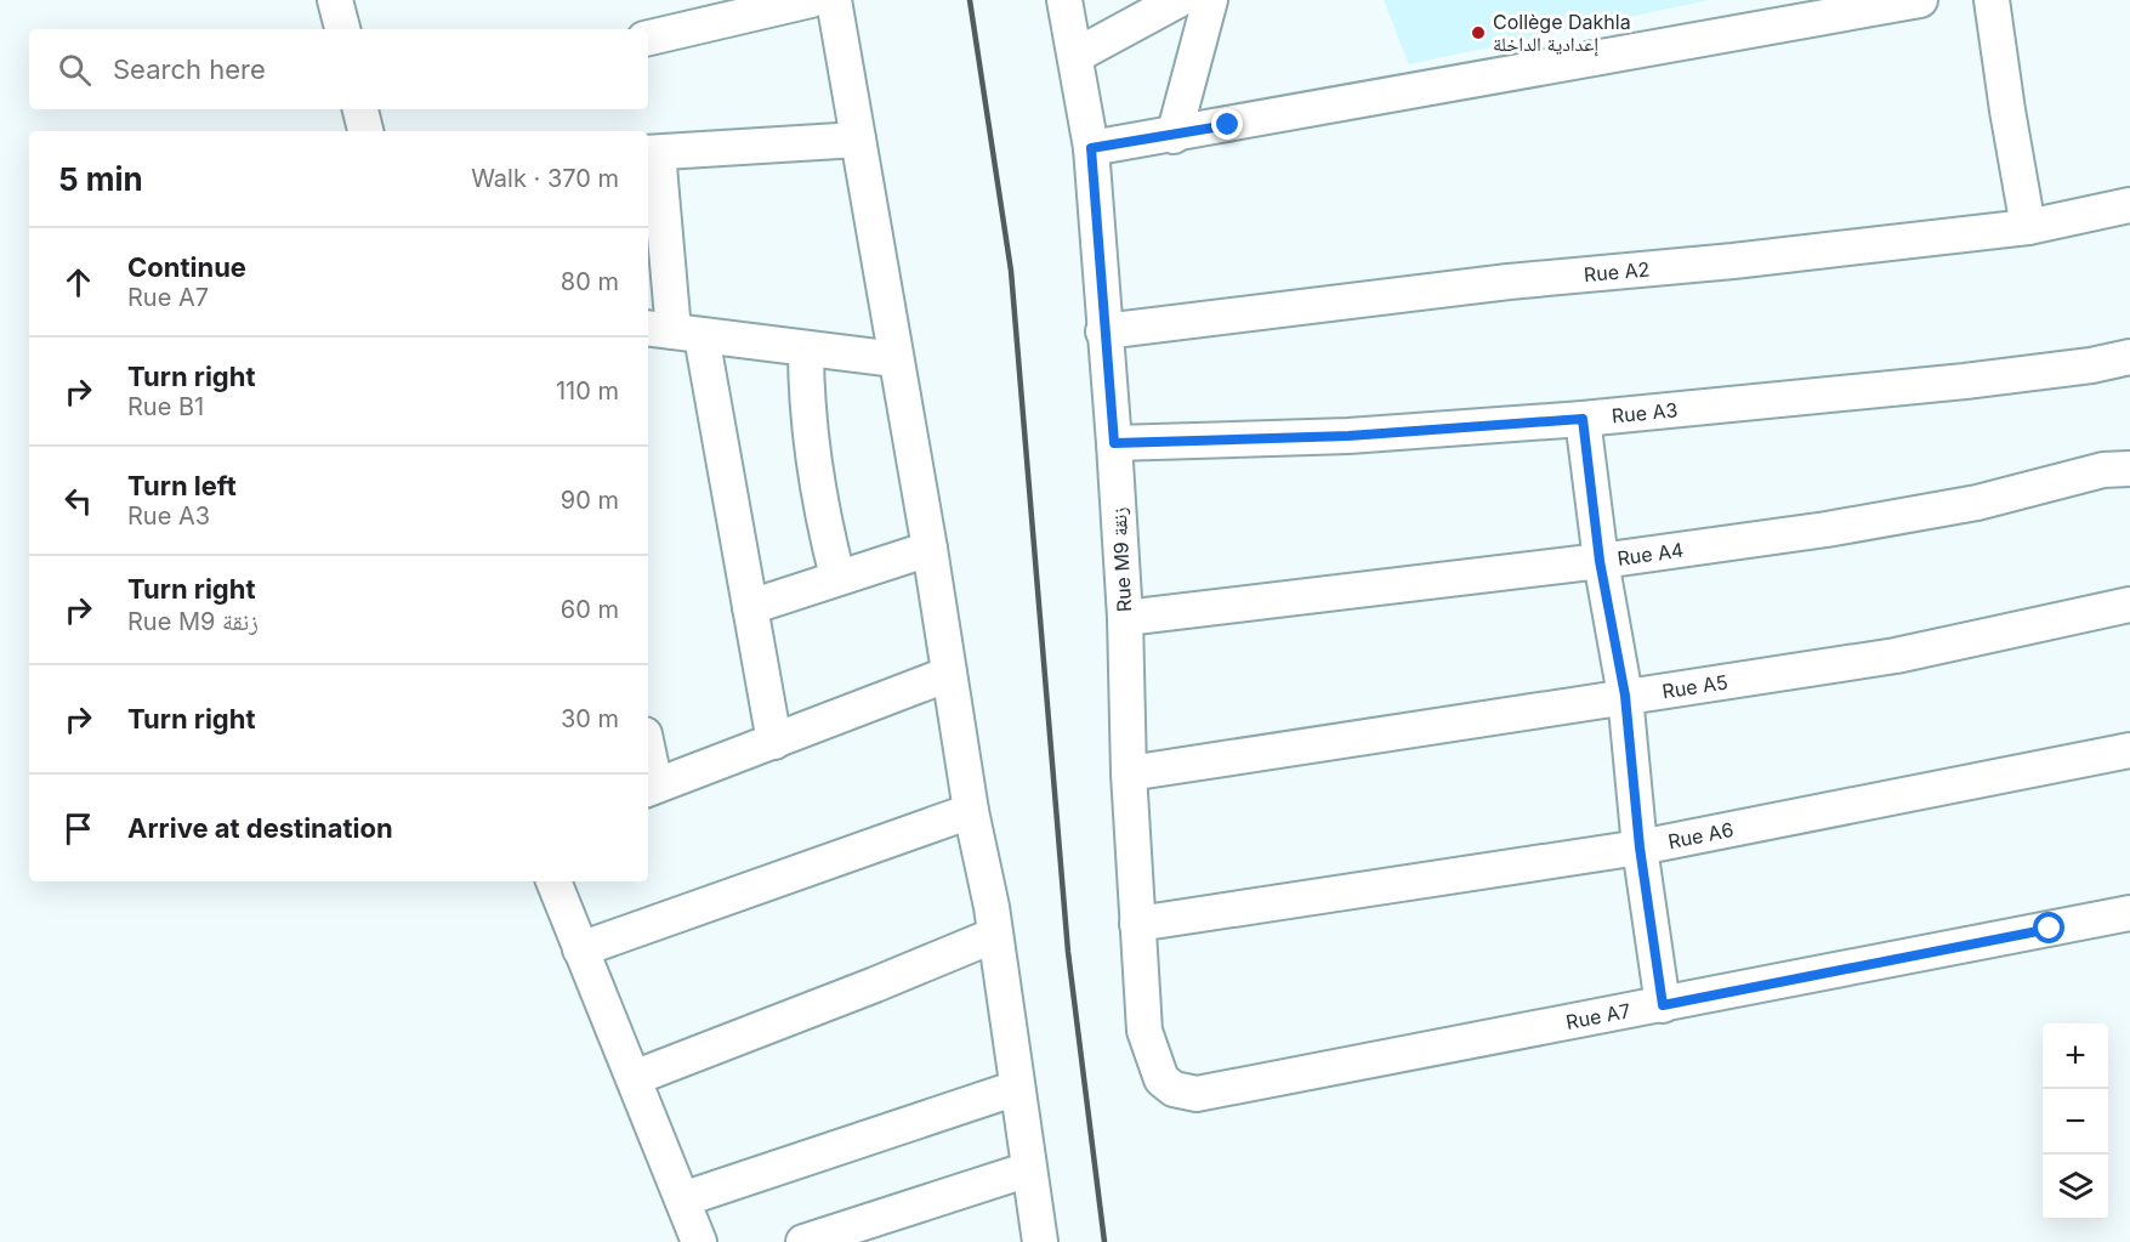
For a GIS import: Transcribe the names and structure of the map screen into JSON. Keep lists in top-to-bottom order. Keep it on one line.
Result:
{"streets":{"street":["Rue A2","Rue A3","Rue A4","Rue M9 زنقة","Rue A5","Rue A6","Rue A7"]},"crossings":[["Rue A2","Rue M9 زنقة"],["Rue A3","Rue M9 زنقة"],["Rue A4","Rue M9 زنقة"],["Rue M9 زنقة","Rue A5"],["Rue M9 زنقة","Rue A6"],["Rue M9 زنقة","Rue A7"]],"places":["Collège Dakhla إعدادية الداخلة"],"page":{"search":"Search here","heading":["5 min","Walk · 370 m"],"list":[["Continue","Rue A7","80 m"],["Turn right","Rue B1","110 m"],["Turn left","Rue A3","90 m"],["Turn right","Rue M9 زنقة","60 m"],["Turn right","30 m"],"Arrive at destination"],"map_buttons":["+","−"]}}
